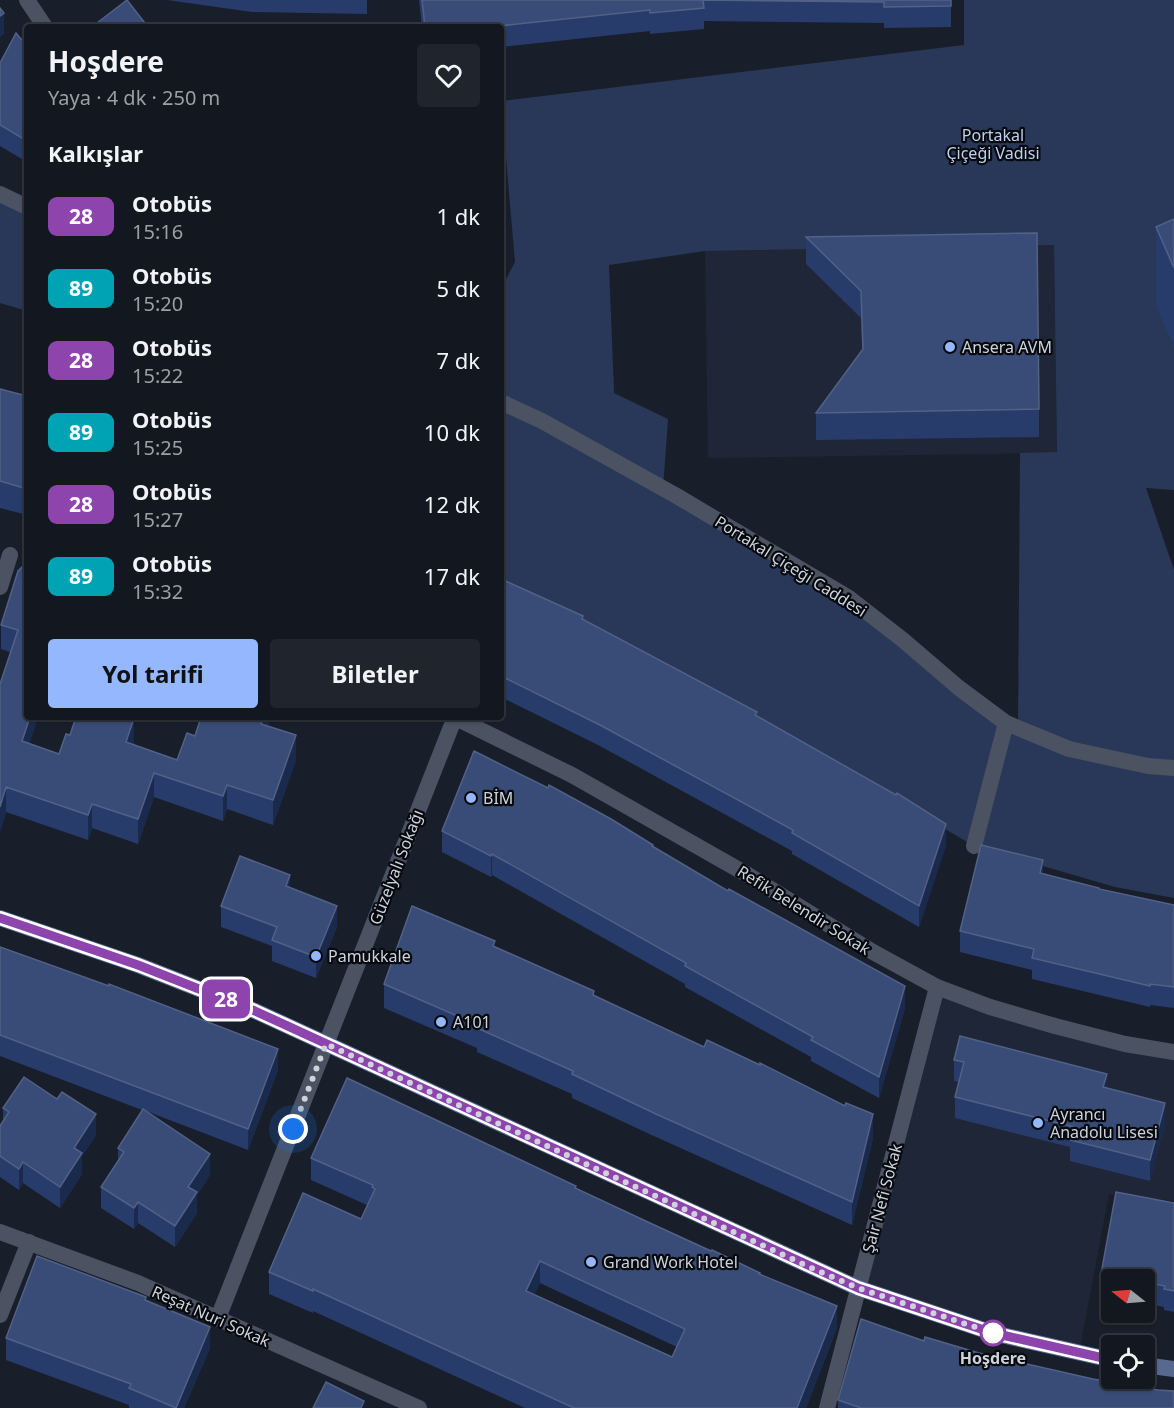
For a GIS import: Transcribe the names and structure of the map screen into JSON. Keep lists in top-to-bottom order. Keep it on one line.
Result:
{"streets":{"street":["Portakal Çiçeği Caddesi","Güzelyalı Sokağı","Refik Belendir Sokak","Şair Nefi Sokak","Reşat Nuri Sokak"]},"crossings":[["Güzelyalı Sokağı","Reşat Nuri Sokak"],["Refik Belendir Sokak","Şair Nefi Sokak"]],"parks":["Portakal Çiçeği Vadisi"],"places":["Ansera AVM","BİM","Pamukkale","A101","Ayrancı Anadolu Lisesi","Grand Work Hotel","Hoşdere"],"lines":["bus line 28"],"north":"left","page":{"on_map":"28","heading":[["Hoşdere","Yaya · 4 dk · 250 m"],"Kalkışlar"],"list":[{"mark":"28","name":"Otobüs","note":"15:16","value":"1 dk"},{"mark":"89","name":"Otobüs","note":"15:20","value":"5 dk"},{"mark":"28","name":"Otobüs","note":"15:22","value":"7 dk"},{"mark":"89","name":"Otobüs","note":"15:25","value":"10 dk"},{"mark":"28","name":"Otobüs","note":"15:27","value":"12 dk"},{"mark":"89","name":"Otobüs","note":"15:32","value":"17 dk"}],"buttons":["Yol tarifi","Biletler"]}}
